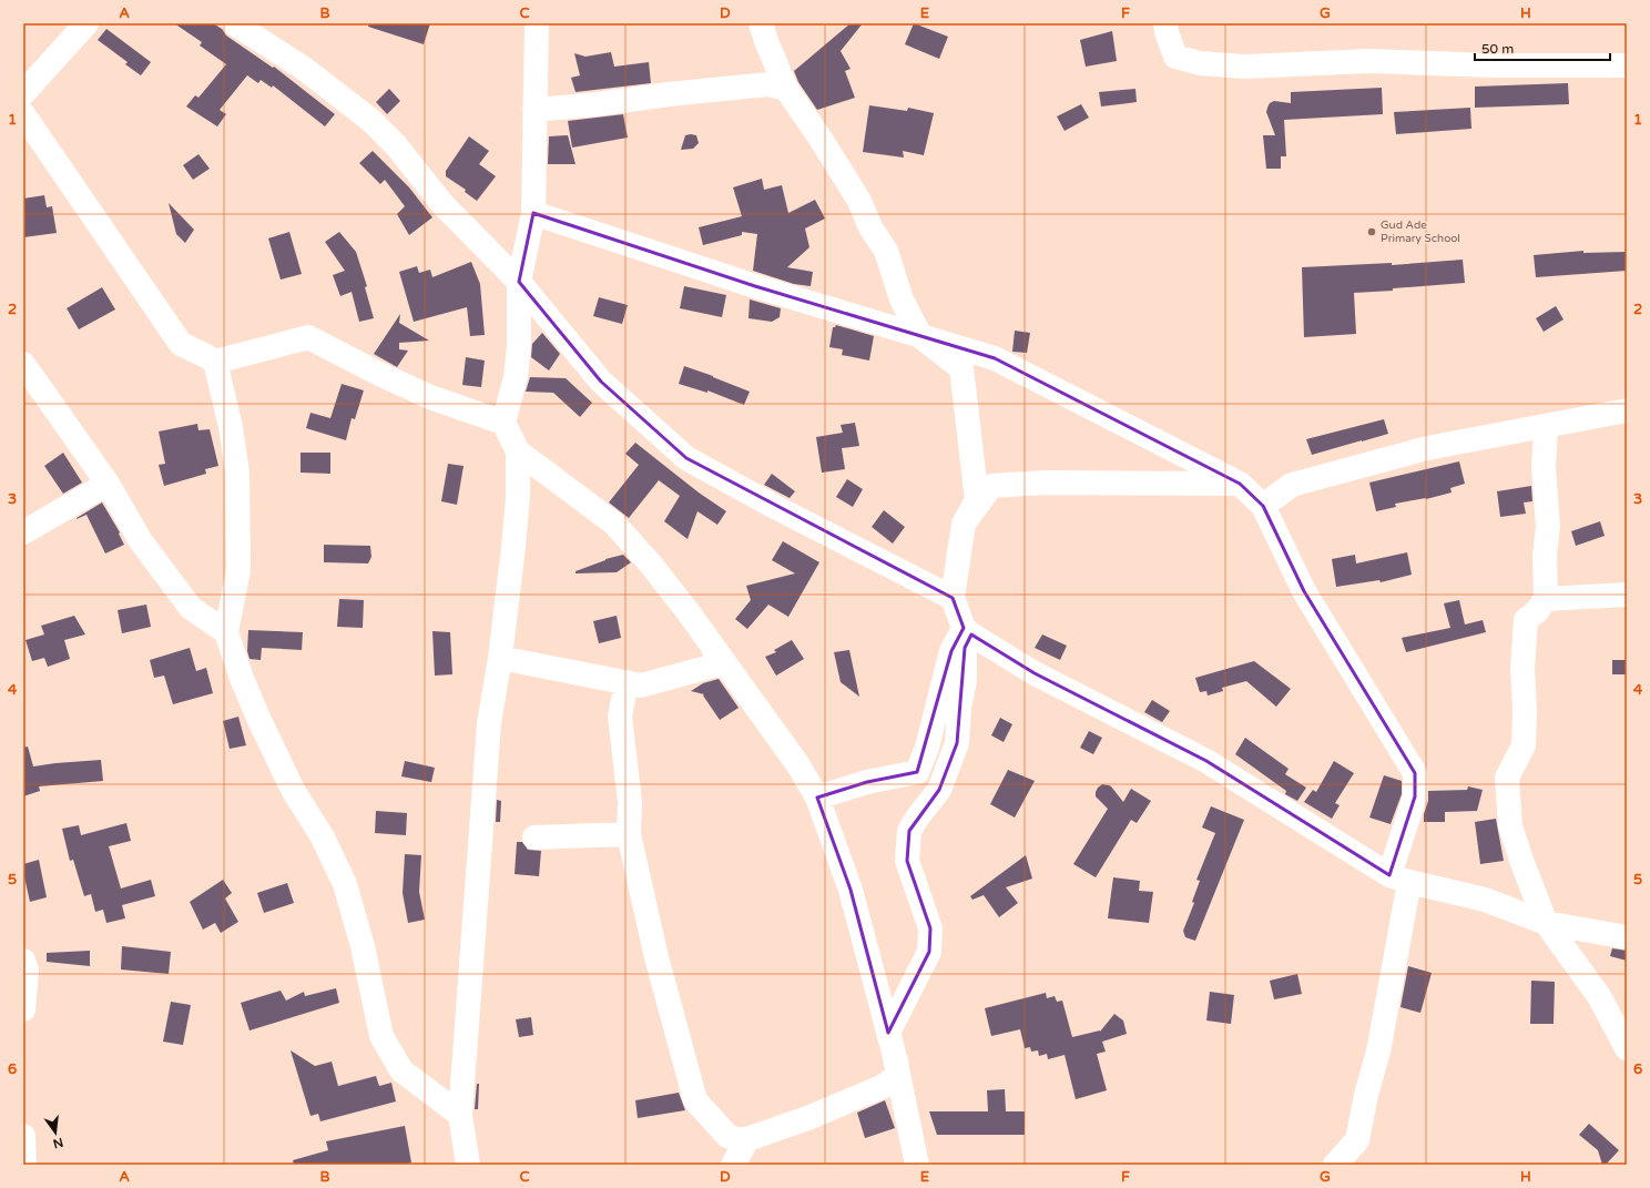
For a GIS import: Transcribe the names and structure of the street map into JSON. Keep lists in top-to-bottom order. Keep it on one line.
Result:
{"places":["Gud Ade Primary School"],"scale_bar":"50 m","north":"bottom","grid":{"columns":["A","B","C","D","E","F","G","H"],"rows":["1","2","3","4","5","6"]}}
